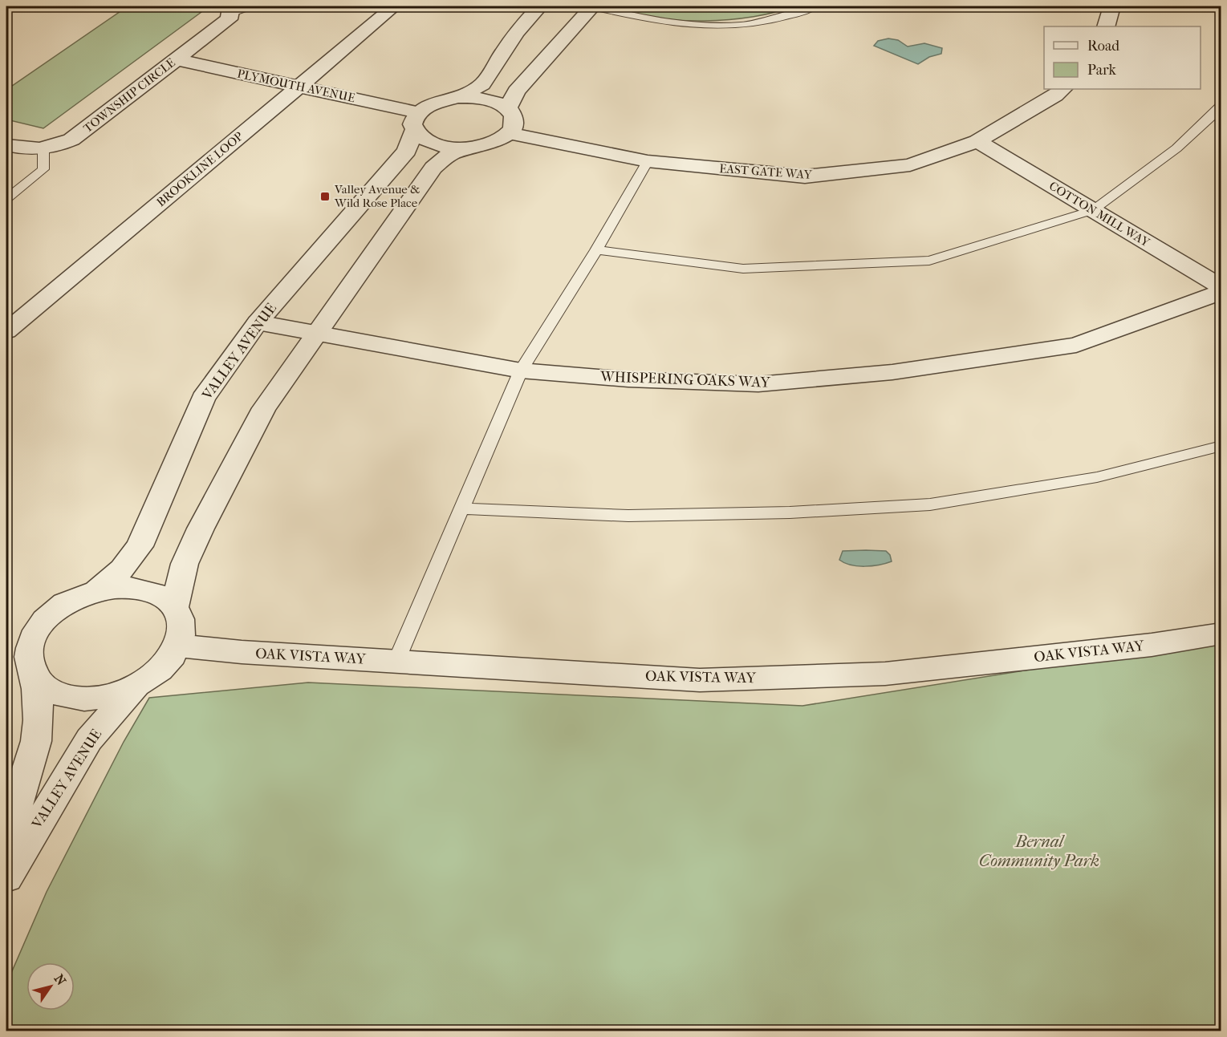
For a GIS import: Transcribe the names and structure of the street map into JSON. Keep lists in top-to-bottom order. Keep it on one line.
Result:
{"streets":{"street":["PLYMOUTH AVENUE","TOWNSHIP CIRCLE","BROOKLINE LOOP","EAST GATE WAY","COTTON MILL WAY","VALLEY AVENUE","WHISPERING OAKS WAY","OAK VISTA WAY"]},"crossings":[["PLYMOUTH AVENUE","TOWNSHIP CIRCLE"],["PLYMOUTH AVENUE","BROOKLINE LOOP"],["PLYMOUTH AVENUE","VALLEY AVENUE"],["EAST GATE WAY","COTTON MILL WAY"],["VALLEY AVENUE","WHISPERING OAKS WAY"],["VALLEY AVENUE","OAK VISTA WAY"]],"parks":["Bernal Community Park"],"places":{"transit":["Valley Avenue & Wild Rose Place"]},"legend":["Road","Park"],"north":"top right"}
